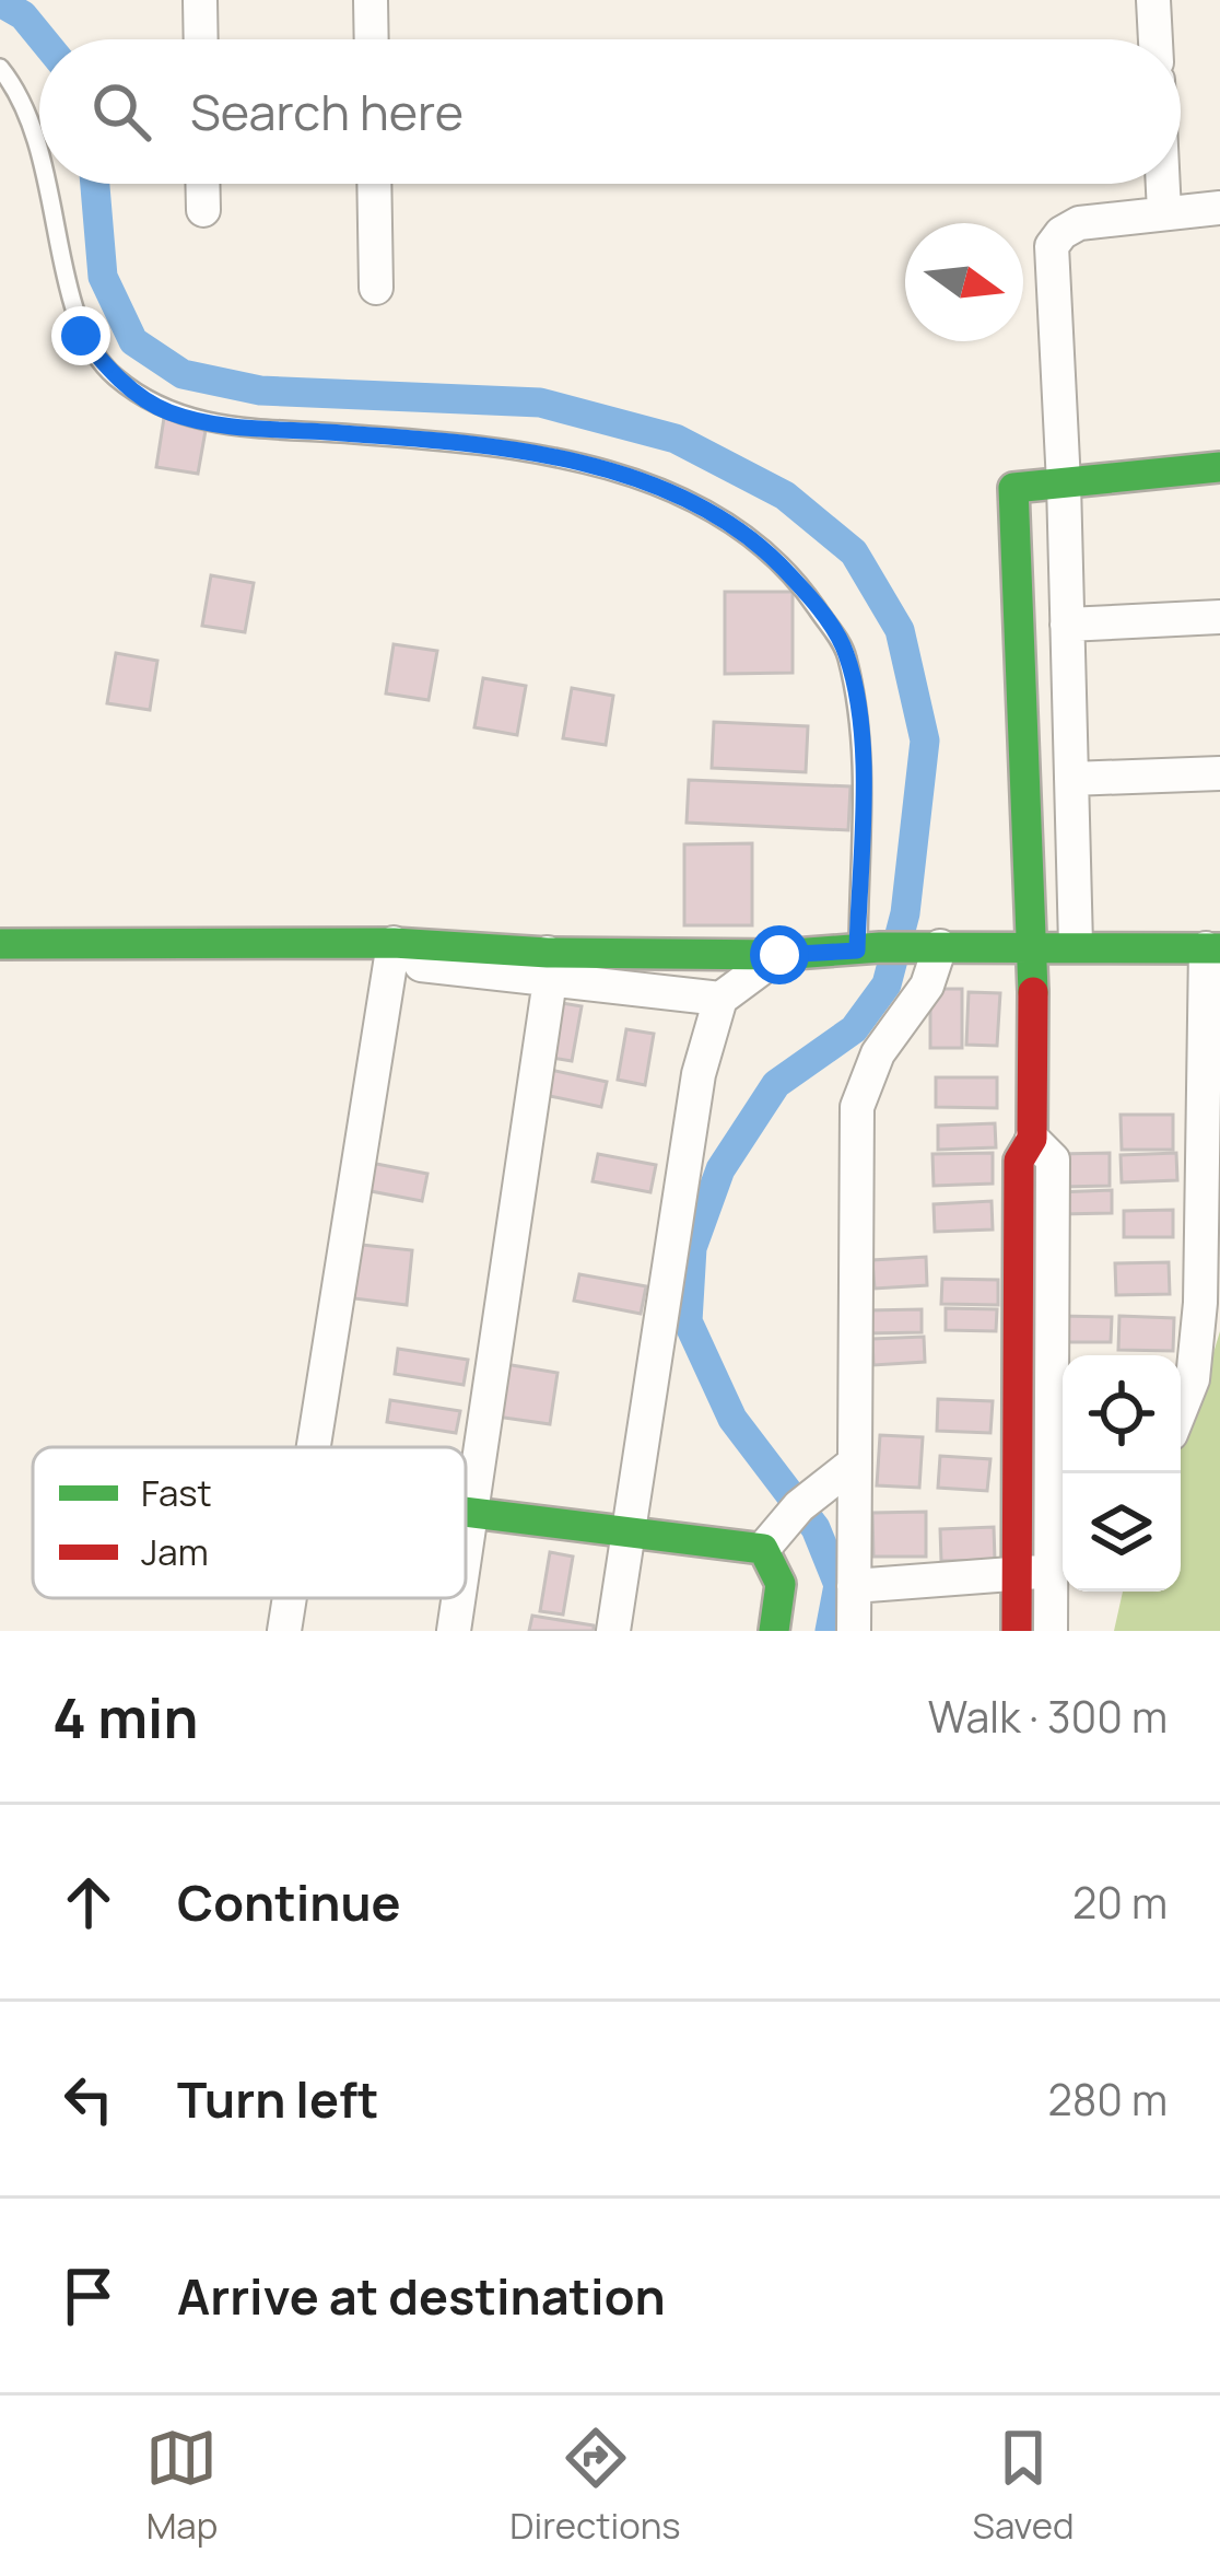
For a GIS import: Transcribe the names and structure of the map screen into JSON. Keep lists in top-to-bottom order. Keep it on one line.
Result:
{"legend":["Fast","Jam"],"north":"right","page":{"search":"Search here","heading":["4 min","Walk · 300 m"],"list":[["Continue","20 m"],["Turn left","280 m"],"Arrive at destination"],"nav":["Map","Directions","Saved"]}}
